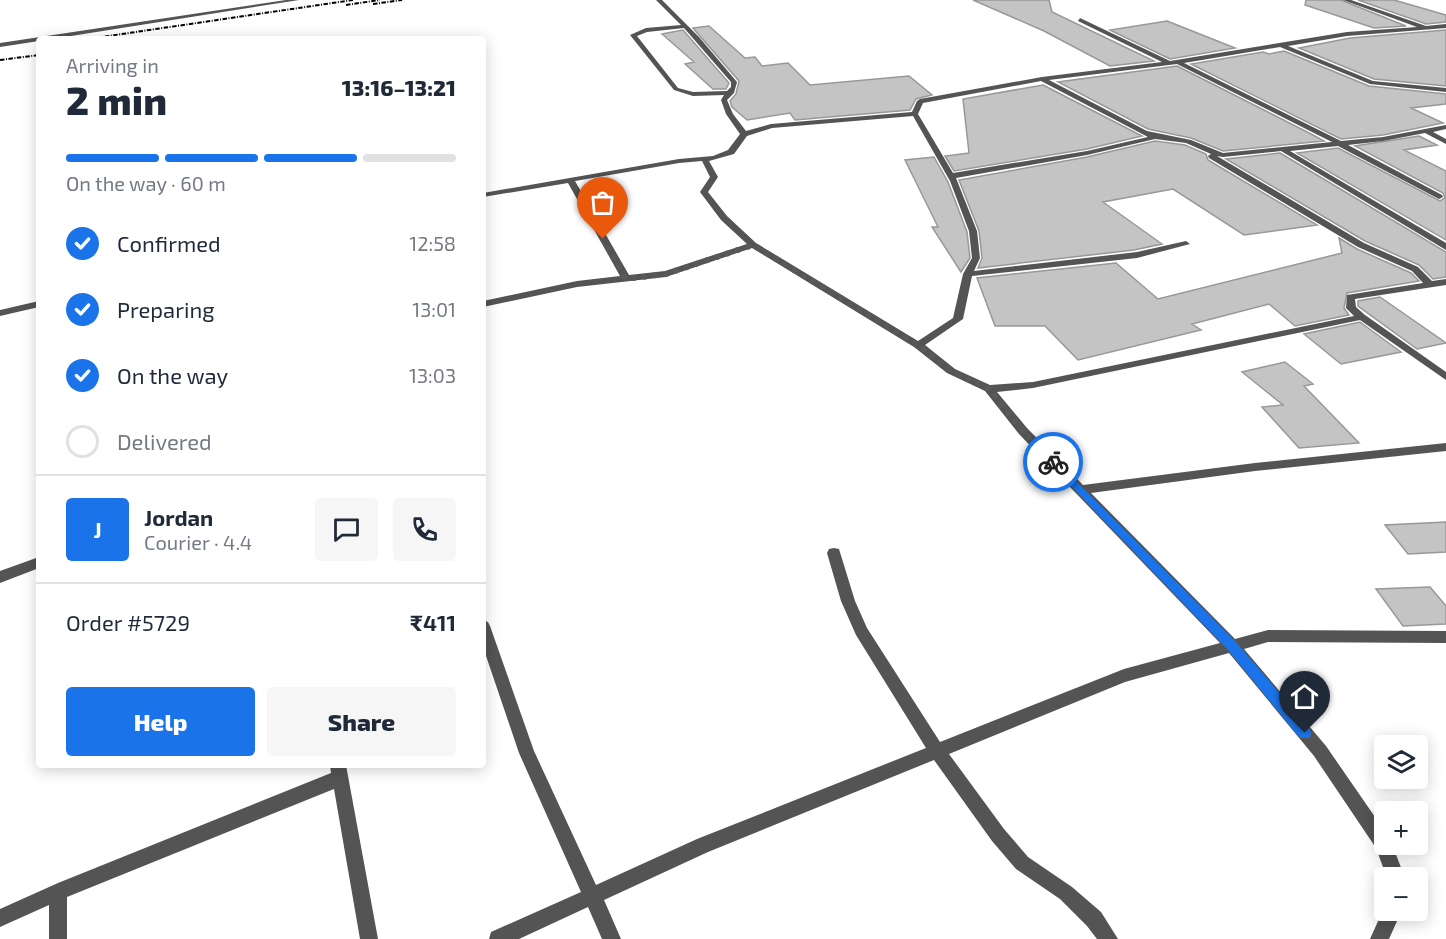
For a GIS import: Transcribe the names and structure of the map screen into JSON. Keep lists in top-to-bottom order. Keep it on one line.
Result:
{"page":{"heading":["2 min","Arriving in","13:16–13:21"],"panel":["Jordan","Courier · 4.4","Order #5729","₹411"],"bar":"On the way · 60 m","list":[["Confirmed","12:58"],["Preparing","13:01"],["On the way","13:03"],"Delivered"],"round":"J","buttons":["Help","Share"],"map_buttons":["+","−"]}}
